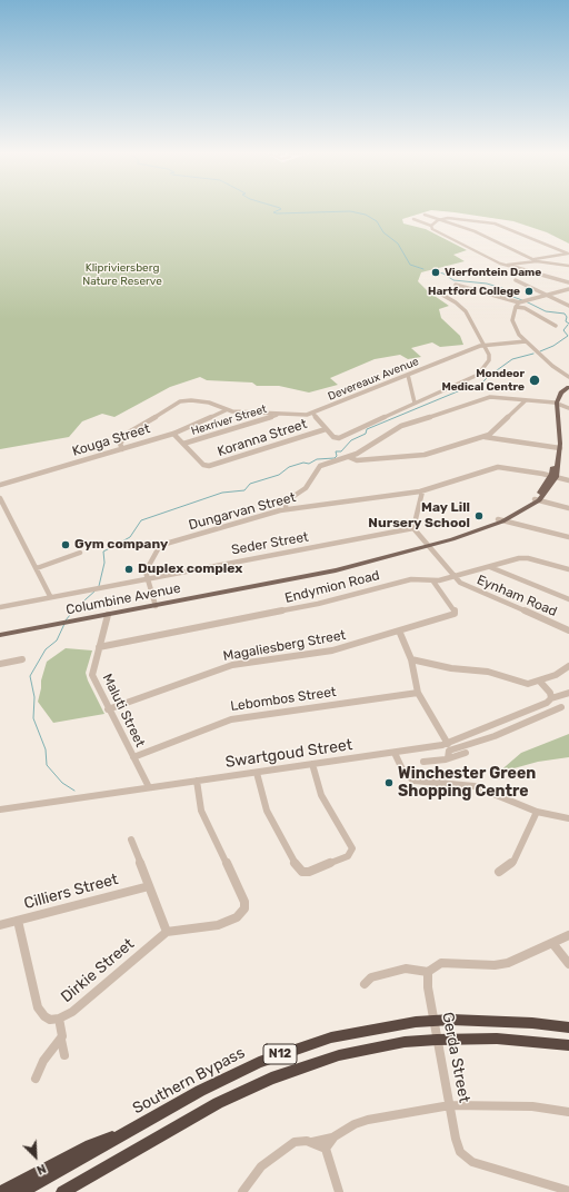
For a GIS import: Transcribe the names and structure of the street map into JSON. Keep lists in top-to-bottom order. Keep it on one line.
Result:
{"streets":{"highway":["N12","Southern Bypass"],"main road":["Columbine Avenue"],"street":["Devereaux Avenue","Hexriver Street","Koranna Street","Kouga Street","Dungarvan Street","Seder Street","Endymion Road","Eynham Road","Magaliesberg Street","Lebombos Street","Maluti Street","Swartgoud Street","Cilliers Street","Dirkie Street","Gerda Street"]},"crossings":[["Devereaux Avenue","Hexriver Street"],["Devereaux Avenue","Kouga Street"],["Hexriver Street","Koranna Street"],["Dungarvan Street","Seder Street"],["Dungarvan Street","Columbine Avenue"],["Seder Street","Eynham Road"],["Endymion Road","Eynham Road"],["Endymion Road","Magaliesberg Street"],["Endymion Road","Maluti Street"],["Eynham Road","Columbine Avenue"],["Columbine Avenue","Maluti Street"],["Magaliesberg Street","Maluti Street"],["Lebombos Street","Maluti Street"],["Maluti Street","Swartgoud Street"],["Cilliers Street","Dirkie Street"]],"parks":["Klipriviersberg Nature Reserve"],"places":["Vierfontein Dame","Hartford College","Mondeor Medical Centre","May Lill Nursery School","Gym company","Duplex complex","Winchester Green Shopping Centre"],"north":"bottom right"}
